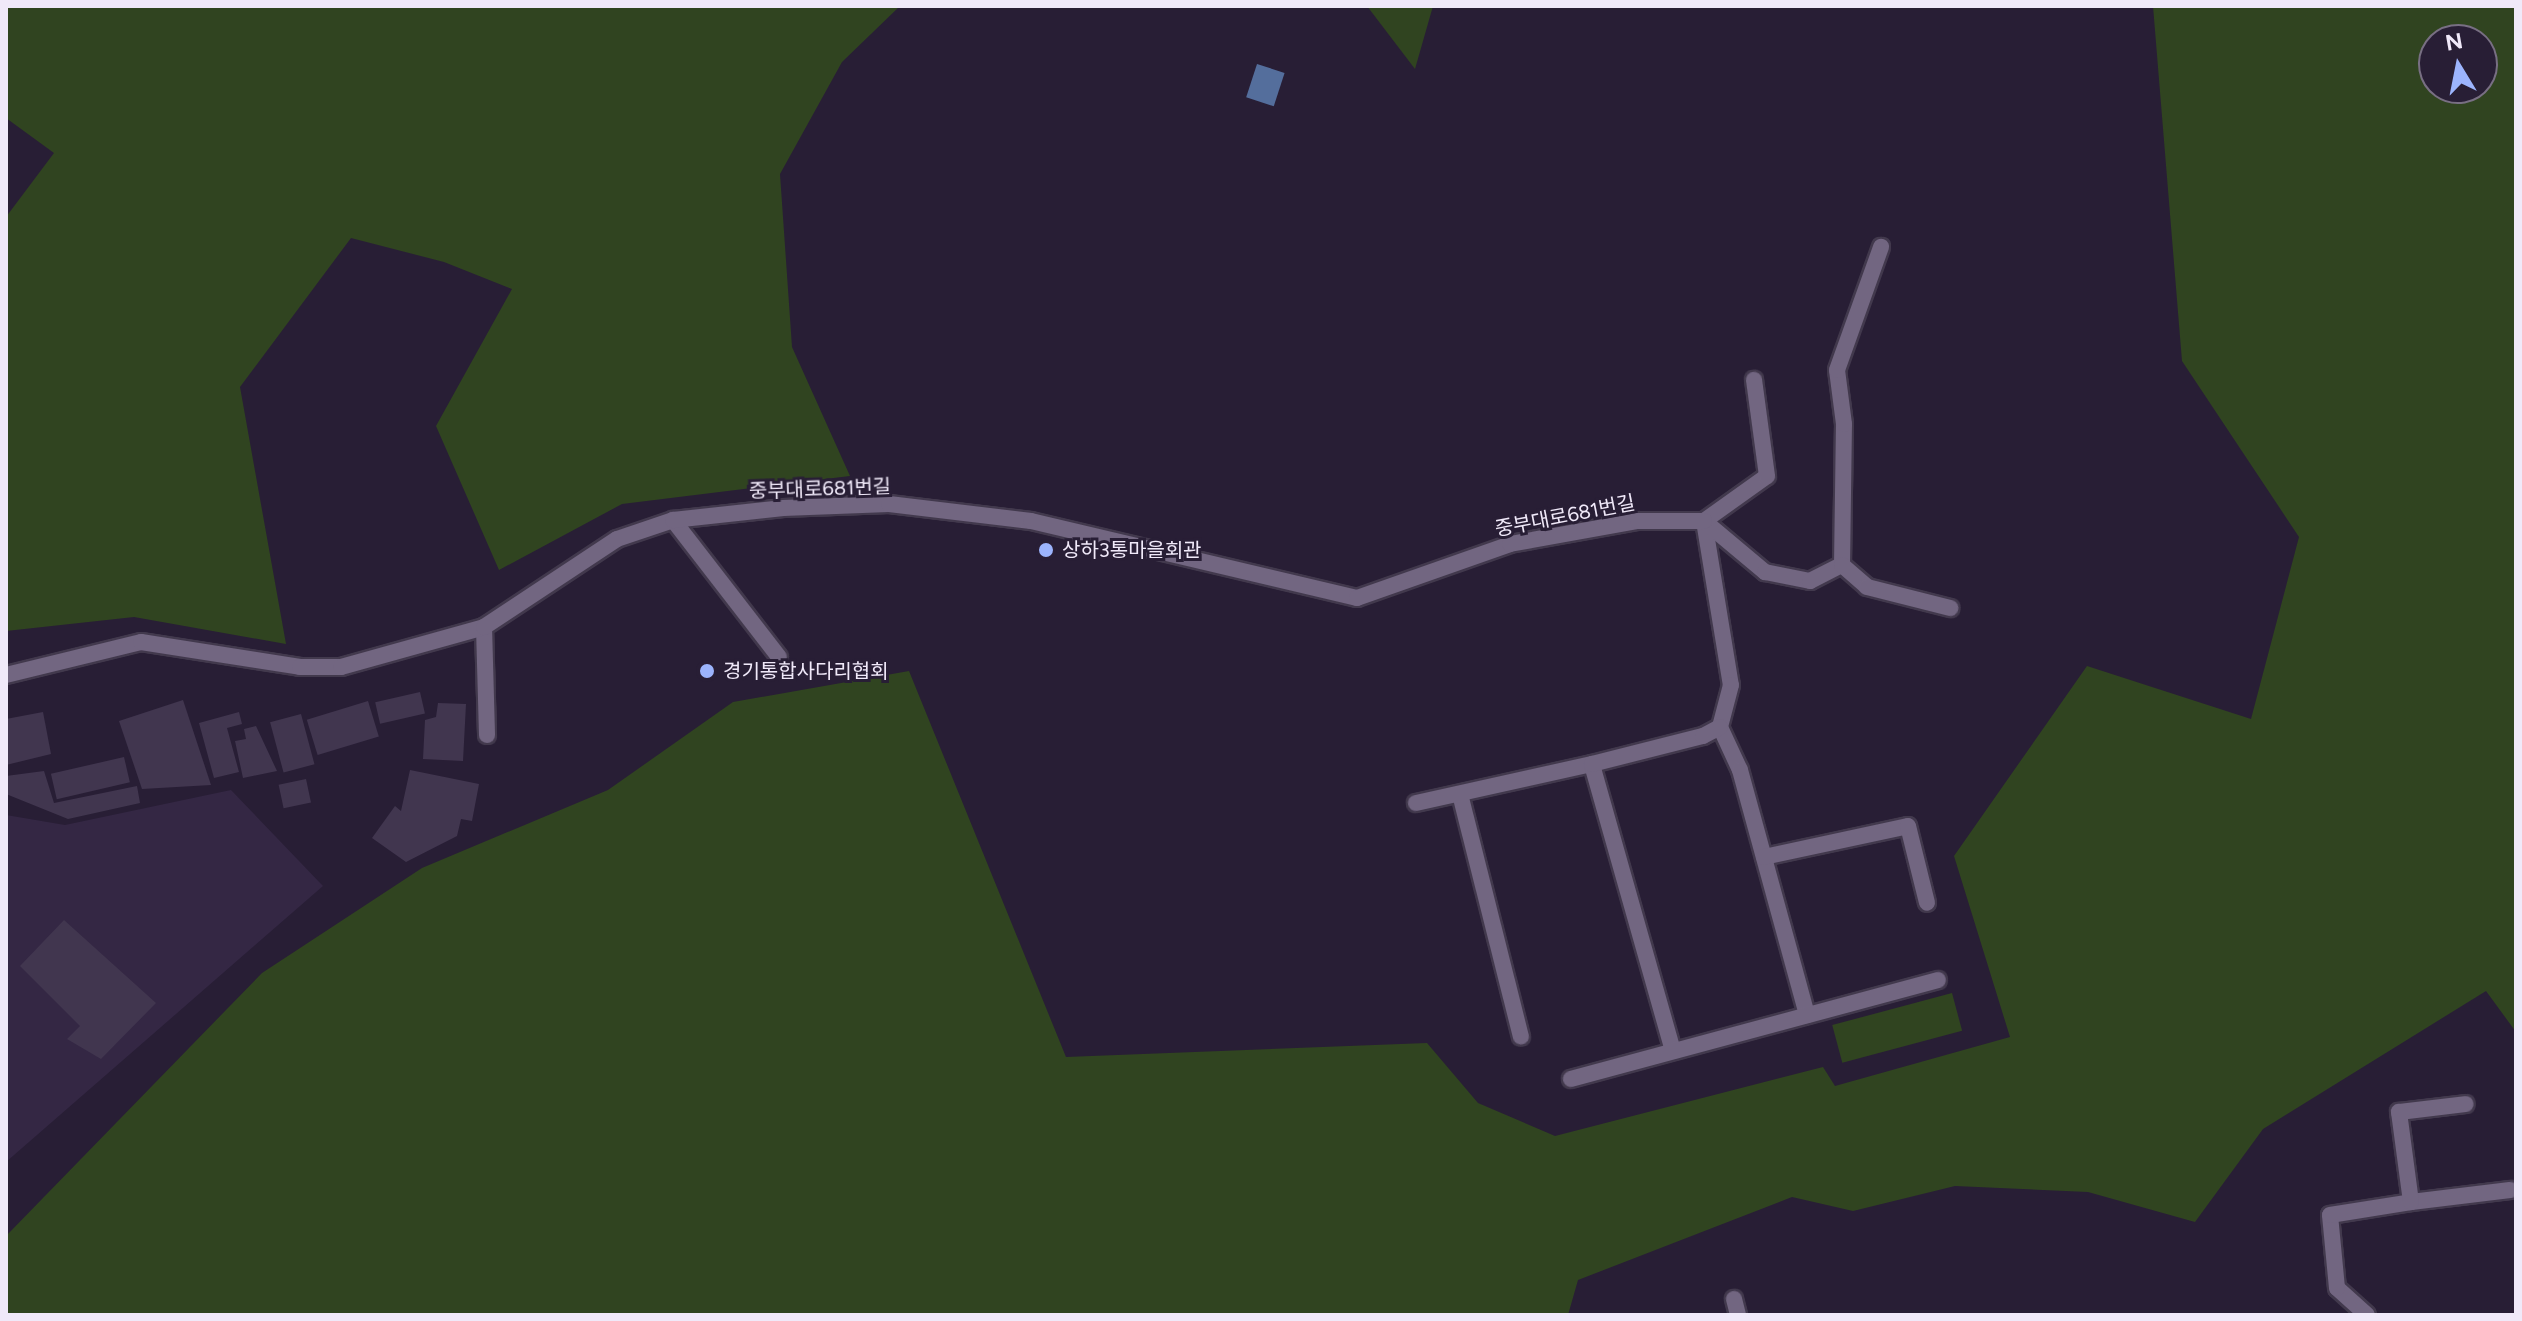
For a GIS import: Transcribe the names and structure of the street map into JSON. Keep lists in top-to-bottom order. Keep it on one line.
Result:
{"streets":{"street":["중부대로681번길"]},"places":["상하3통마을회관","경기통합사다리협회"],"north":"top"}
